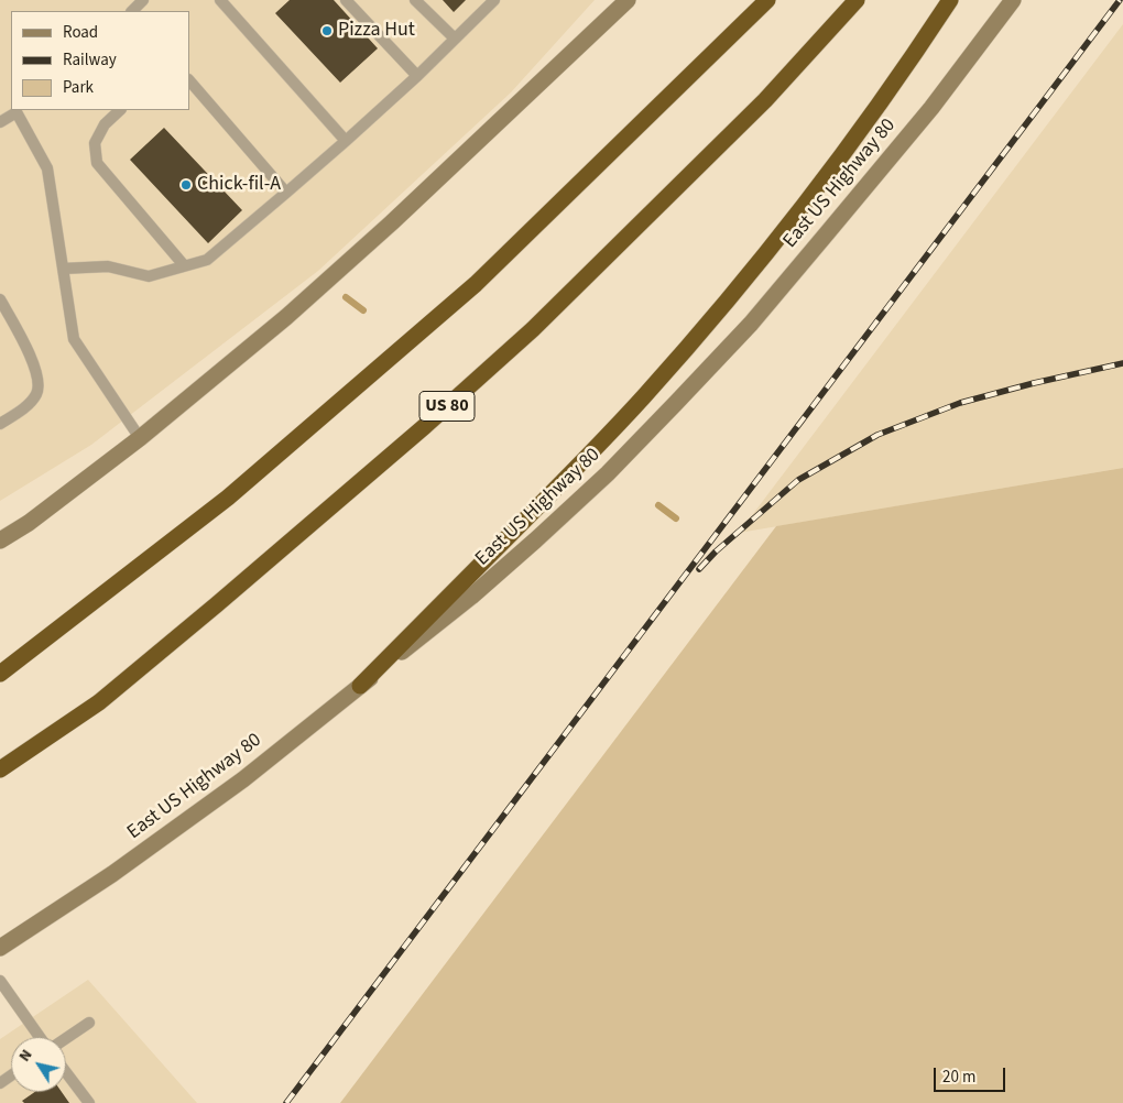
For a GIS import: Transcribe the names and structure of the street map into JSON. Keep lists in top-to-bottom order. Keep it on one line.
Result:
{"streets":{"highway":["US 80"],"main road":["East US Highway 80"]},"places":["Pizza Hut","Chick-fil-A"],"legend":["Road","Railway","Park"],"scale_bar":"20 m","north":"top left"}
